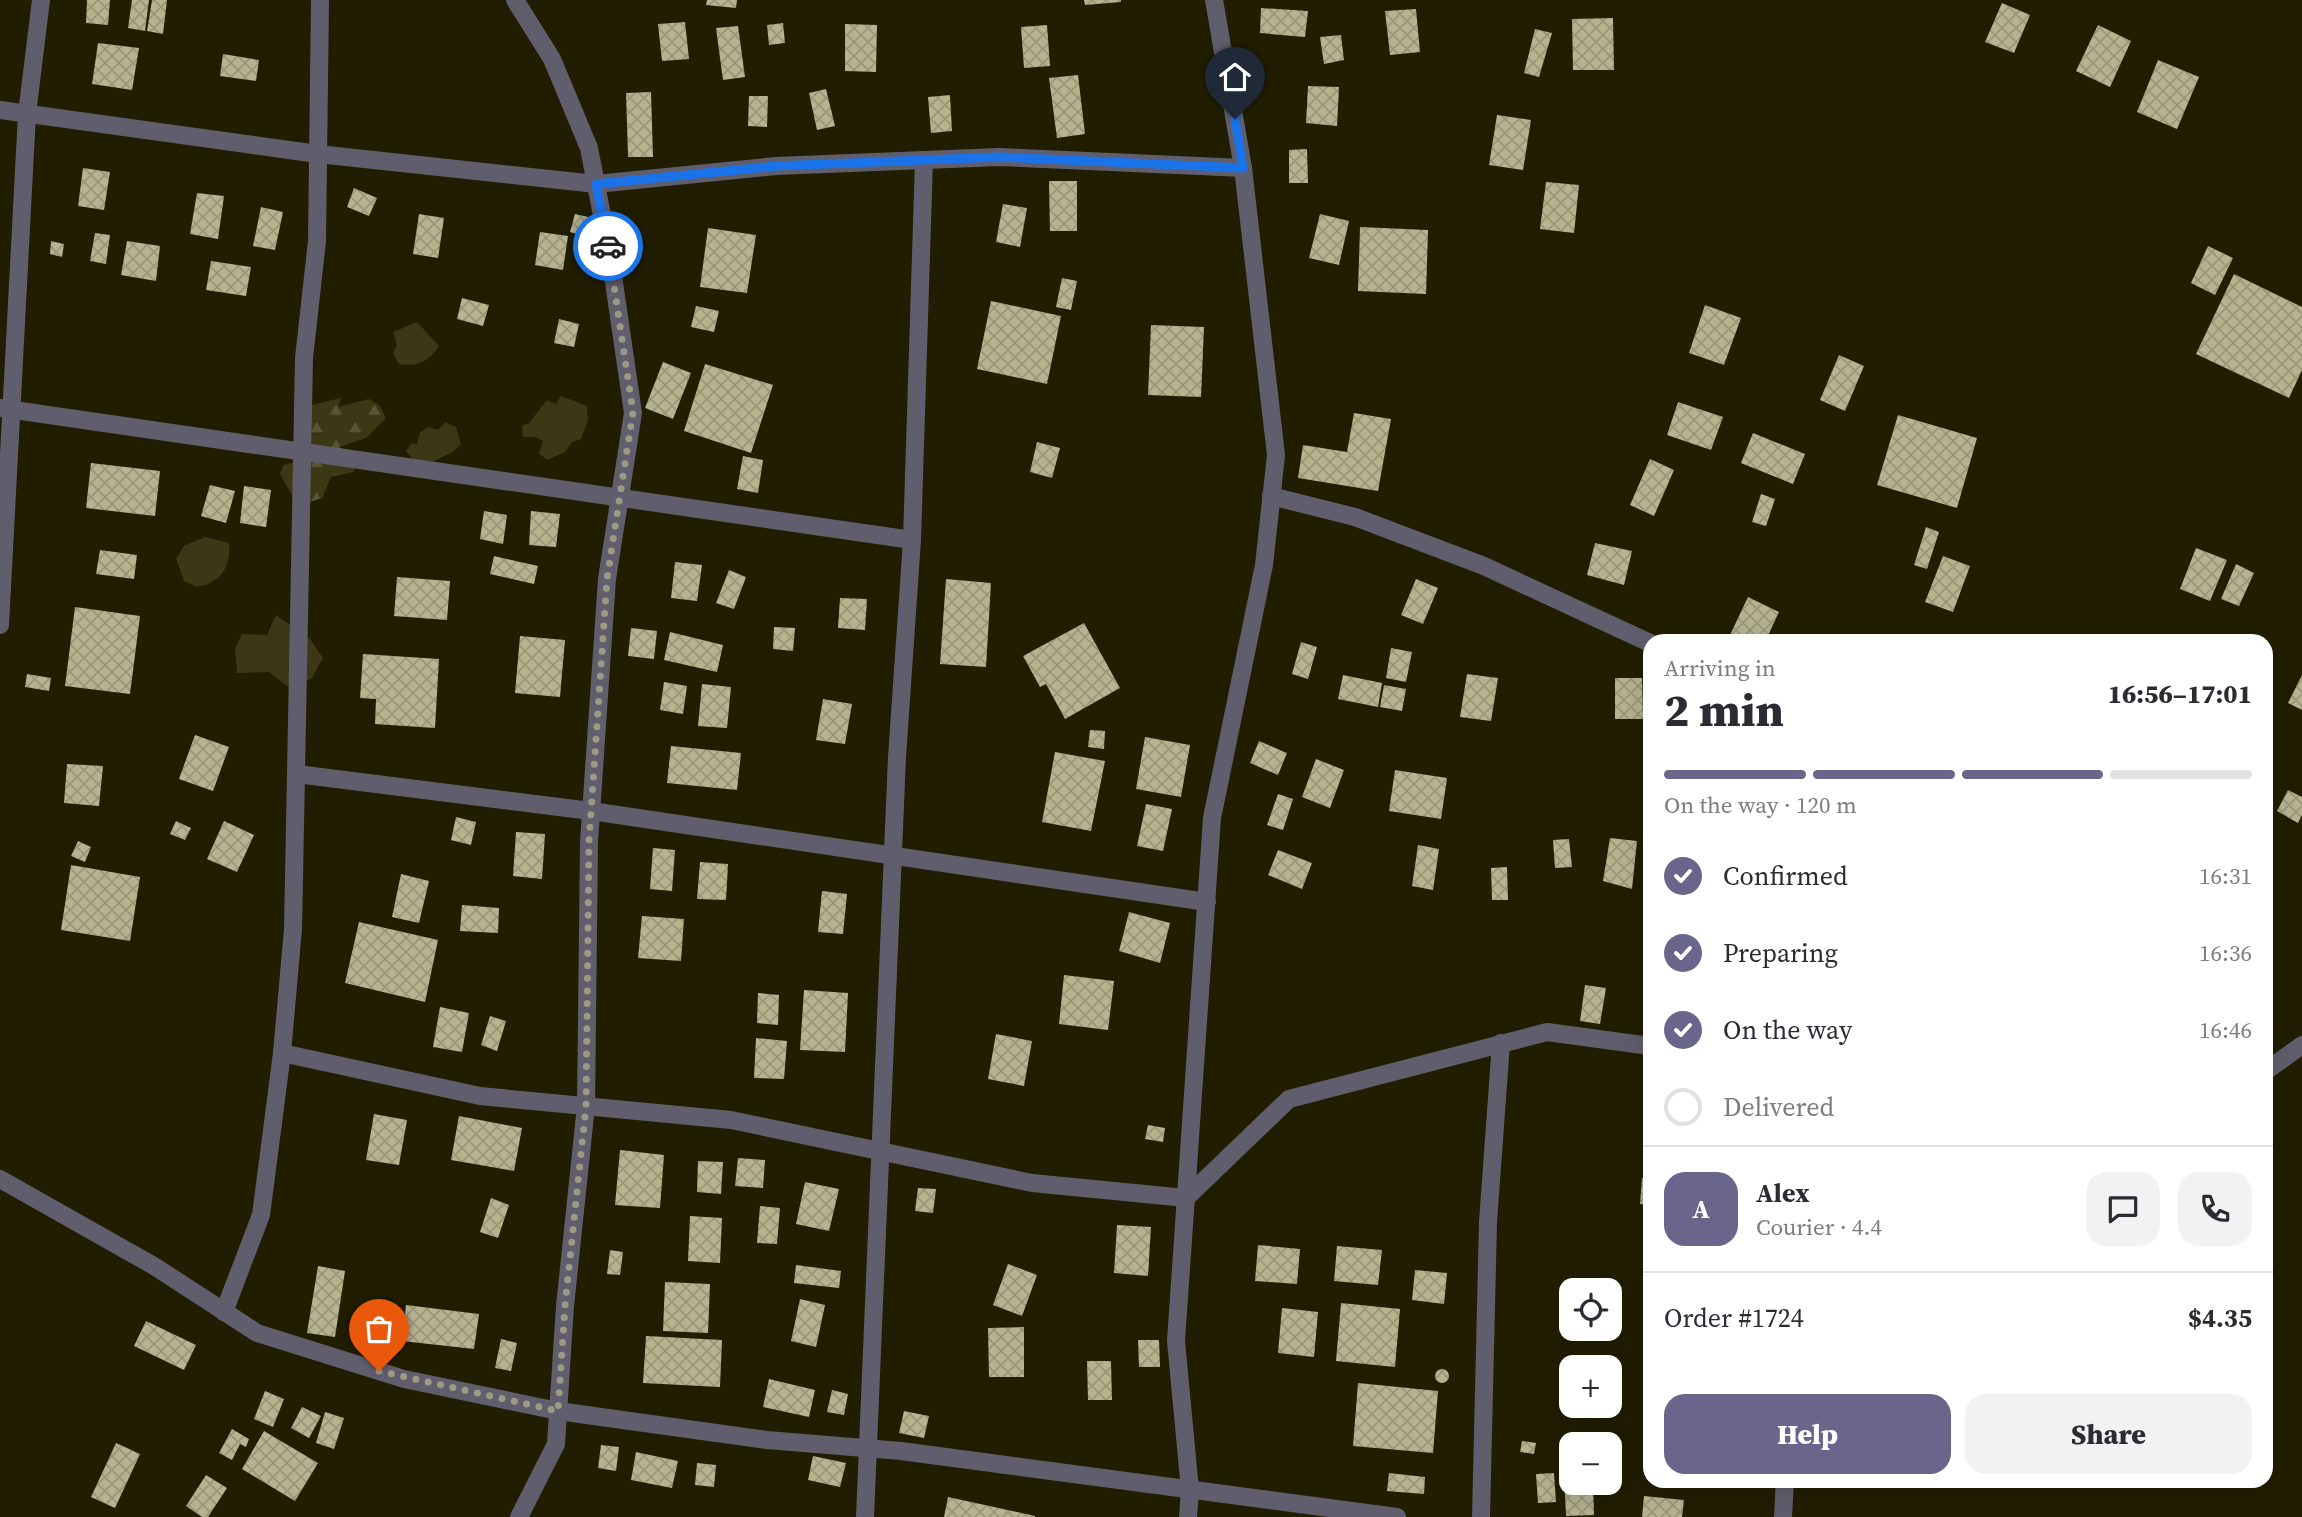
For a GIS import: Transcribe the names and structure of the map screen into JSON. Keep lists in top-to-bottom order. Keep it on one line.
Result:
{"page":{"heading":["2 min","Arriving in","16:56–17:01"],"panel":["Alex","Courier · 4.4","Order #1724","$4.35"],"bar":"On the way · 120 m","list":[["Confirmed","16:31"],["Preparing","16:36"],["On the way","16:46"],"Delivered"],"round":"A","map_buttons":["+","−"],"buttons":["Help","Share"]}}
